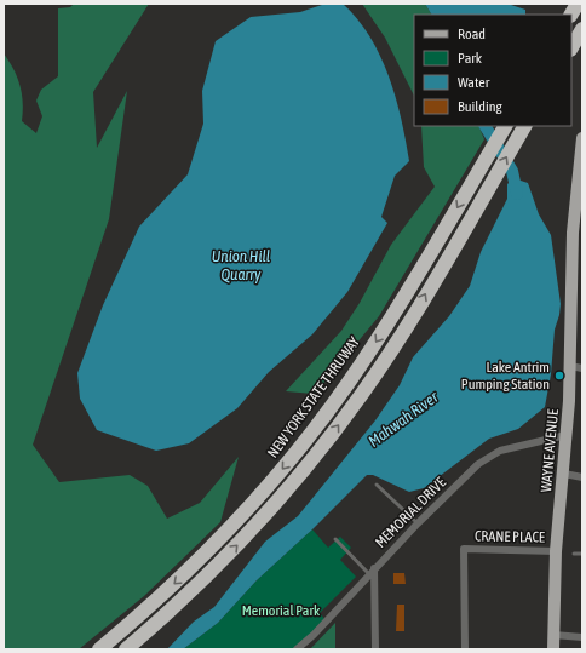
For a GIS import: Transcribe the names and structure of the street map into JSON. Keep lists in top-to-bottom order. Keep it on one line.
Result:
{"streets":{"highway":["NEW YORK STATE THRUWAY"],"main road":["WAYNE AVENUE"],"street":["MEMORIAL DRIVE","CRANE PLACE"]},"crossings":[["WAYNE AVENUE","MEMORIAL DRIVE"],["WAYNE AVENUE","CRANE PLACE"]],"water":["Union Hill Quarry","Mahwah River"],"parks":["Memorial Park"],"places":["Lake Antrim Pumping Station"],"legend":["Road","Park","Water","Building"]}
